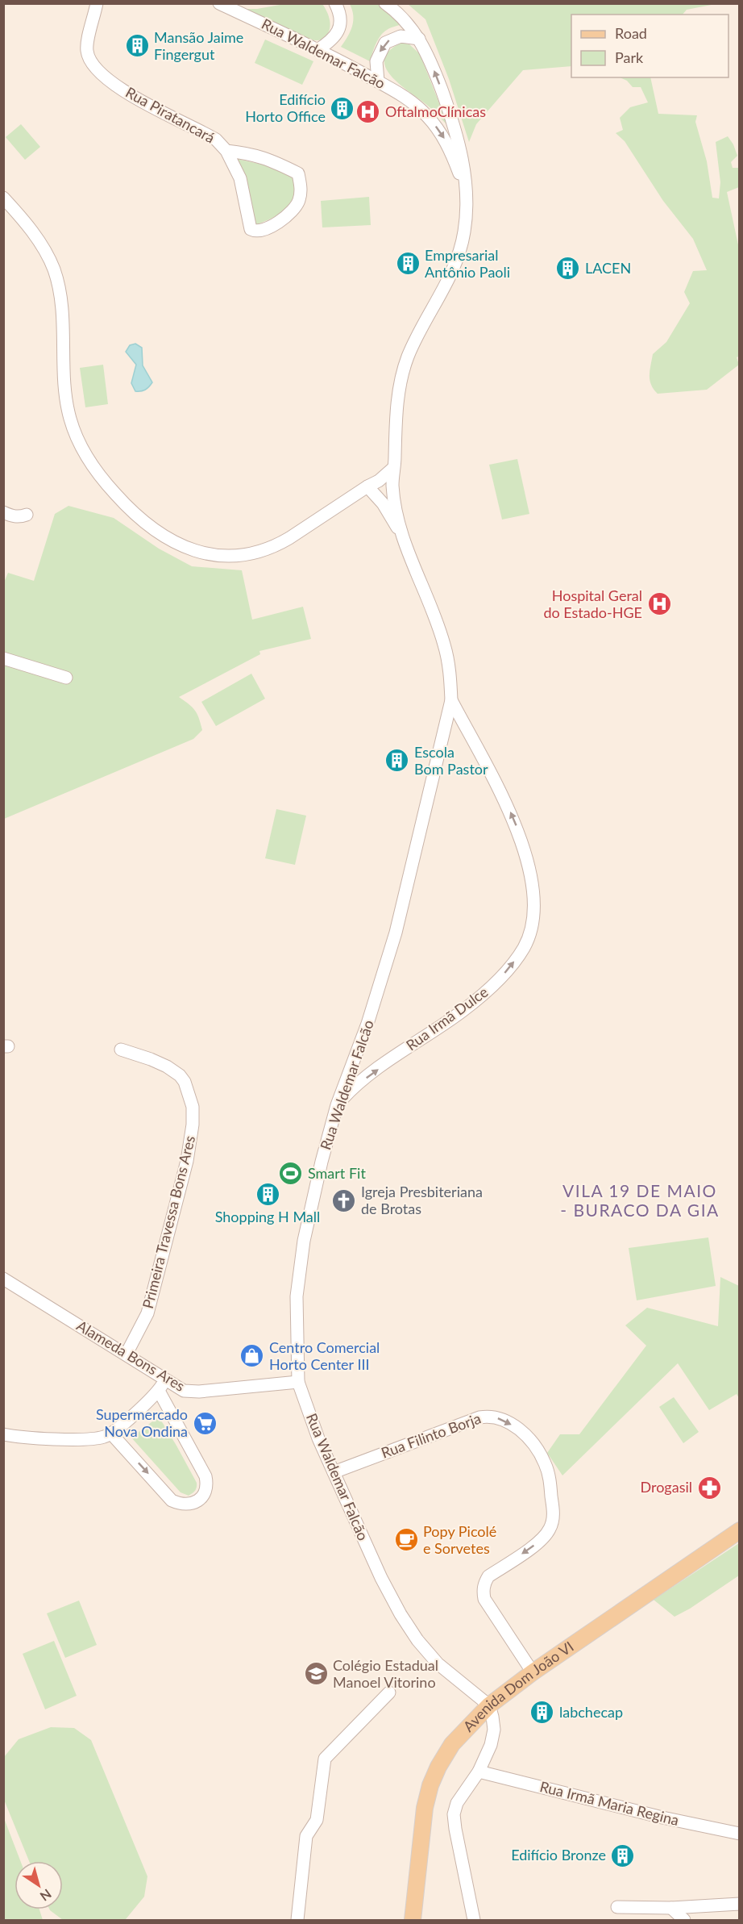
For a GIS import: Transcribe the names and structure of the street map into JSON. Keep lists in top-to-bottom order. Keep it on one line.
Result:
{"streets":{"main road":["Avenida Dom João VI"],"street":["Rua Waldemar Falcão","Rua Piratancará","Rua Irmã Dulce","Primeira Travessa Bons Ares","Alameda Bons Ares","Rua Filinto Borja","Rua Irmã Maria Regina"]},"crossings":[["Rua Waldemar Falcão","Rua Irmã Dulce"],["Rua Waldemar Falcão","Alameda Bons Ares"],["Rua Waldemar Falcão","Rua Filinto Borja"],["Rua Waldemar Falcão","Avenida Dom João VI"],["Primeira Travessa Bons Ares","Alameda Bons Ares"],["Rua Filinto Borja","Avenida Dom João VI"]],"one_way":["Rua Irmã Dulce"],"districts":["VILA 19 DE MAIO - BURACO DA GIA"],"places":{"building":["Mansão Jaime Fingergut","Edifício Horto Office","Empresarial Antônio Paoli","LACEN","Escola Bom Pastor","Shopping H Mall","labchecap","Edifício Bronze"],"hospital":["OftalmoClínicas","Hospital Geral do Estado-HGE"],"sports":["Smart Fit"],"church":["Igreja Presbiteriana de Brotas"],"shop":["Centro Comercial Horto Center III"],"supermarket":["Supermercado Nova Ondina"],"pharmacy":["Drogasil"],"cafe":["Popy Picolé e Sorvetes"],"school or university":["Colégio Estadual Manoel Vitorino"]},"legend":["Road","Park"],"north":"bottom right"}
